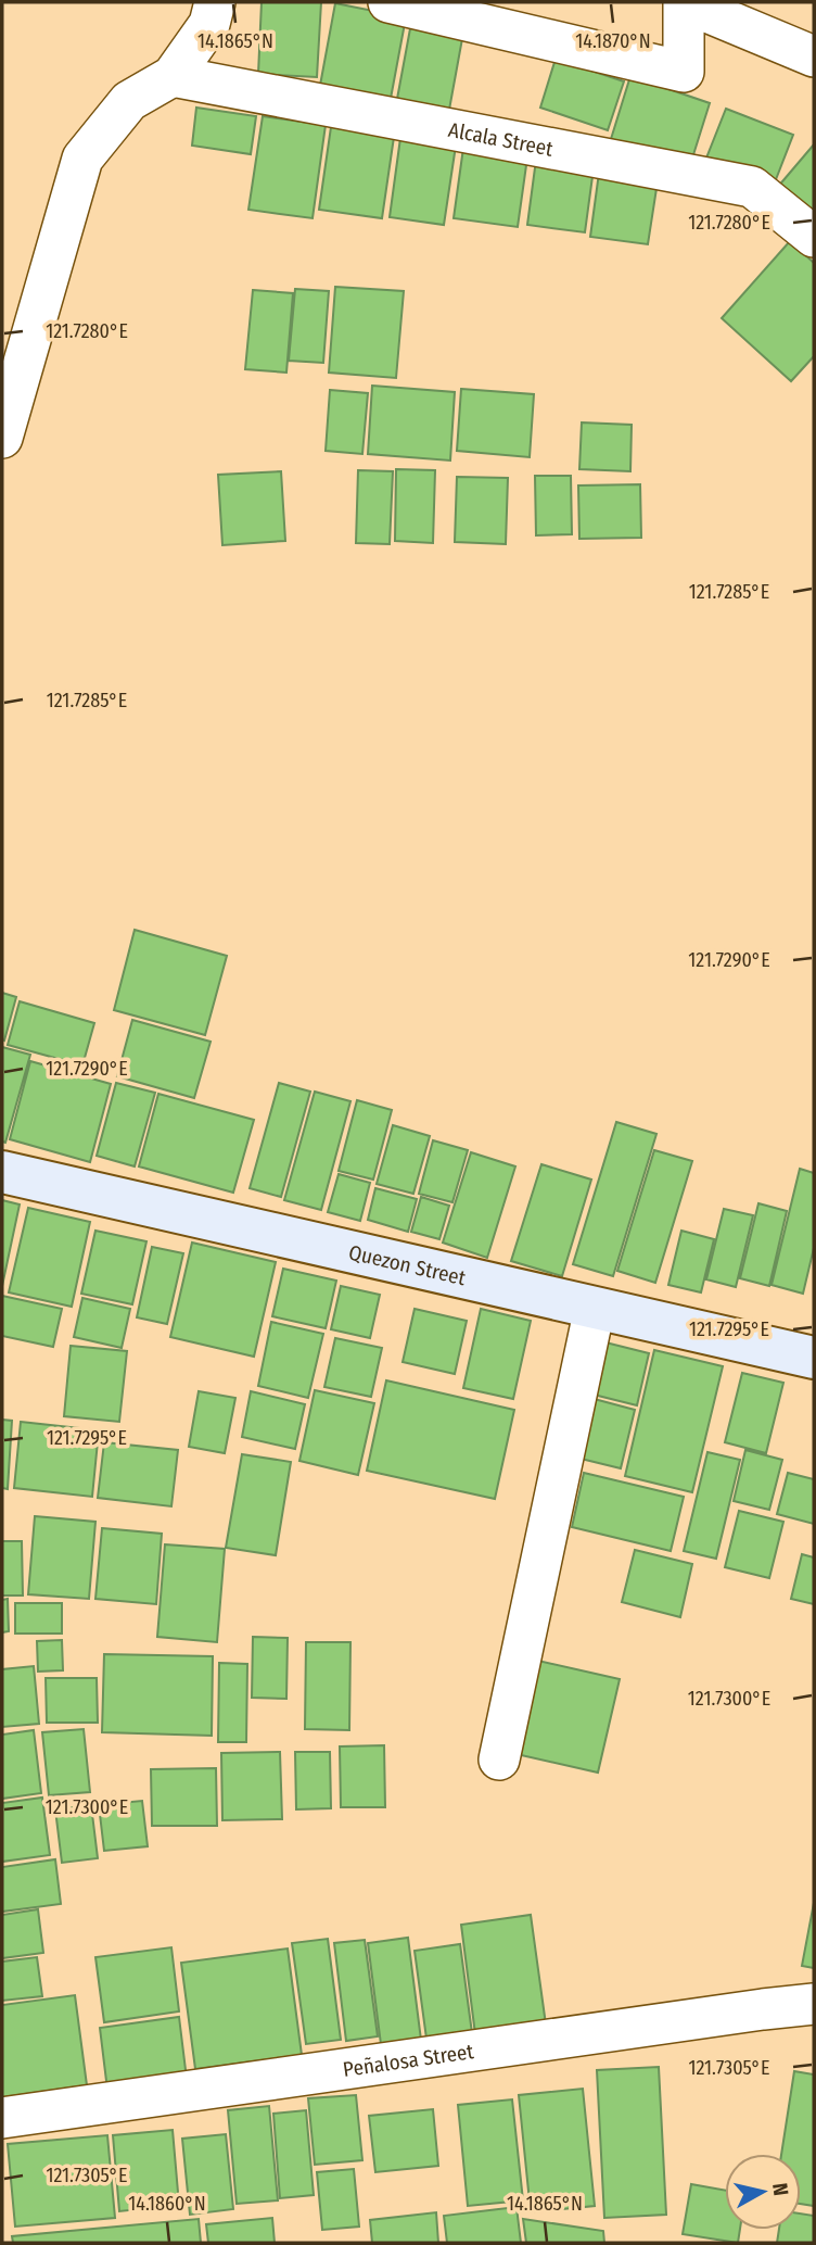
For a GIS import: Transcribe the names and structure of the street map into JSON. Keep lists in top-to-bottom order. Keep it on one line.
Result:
{"streets":{"main road":["Quezon Street"],"street":["Alcala Street","Peñalosa Street"]},"north":"right","coordinates":["14.1865°N","14.1870°N","121.7280°E","121.7285°E","121.7290°E","121.7295°E","121.7300°E","121.7305°E","14.1860°N"]}
